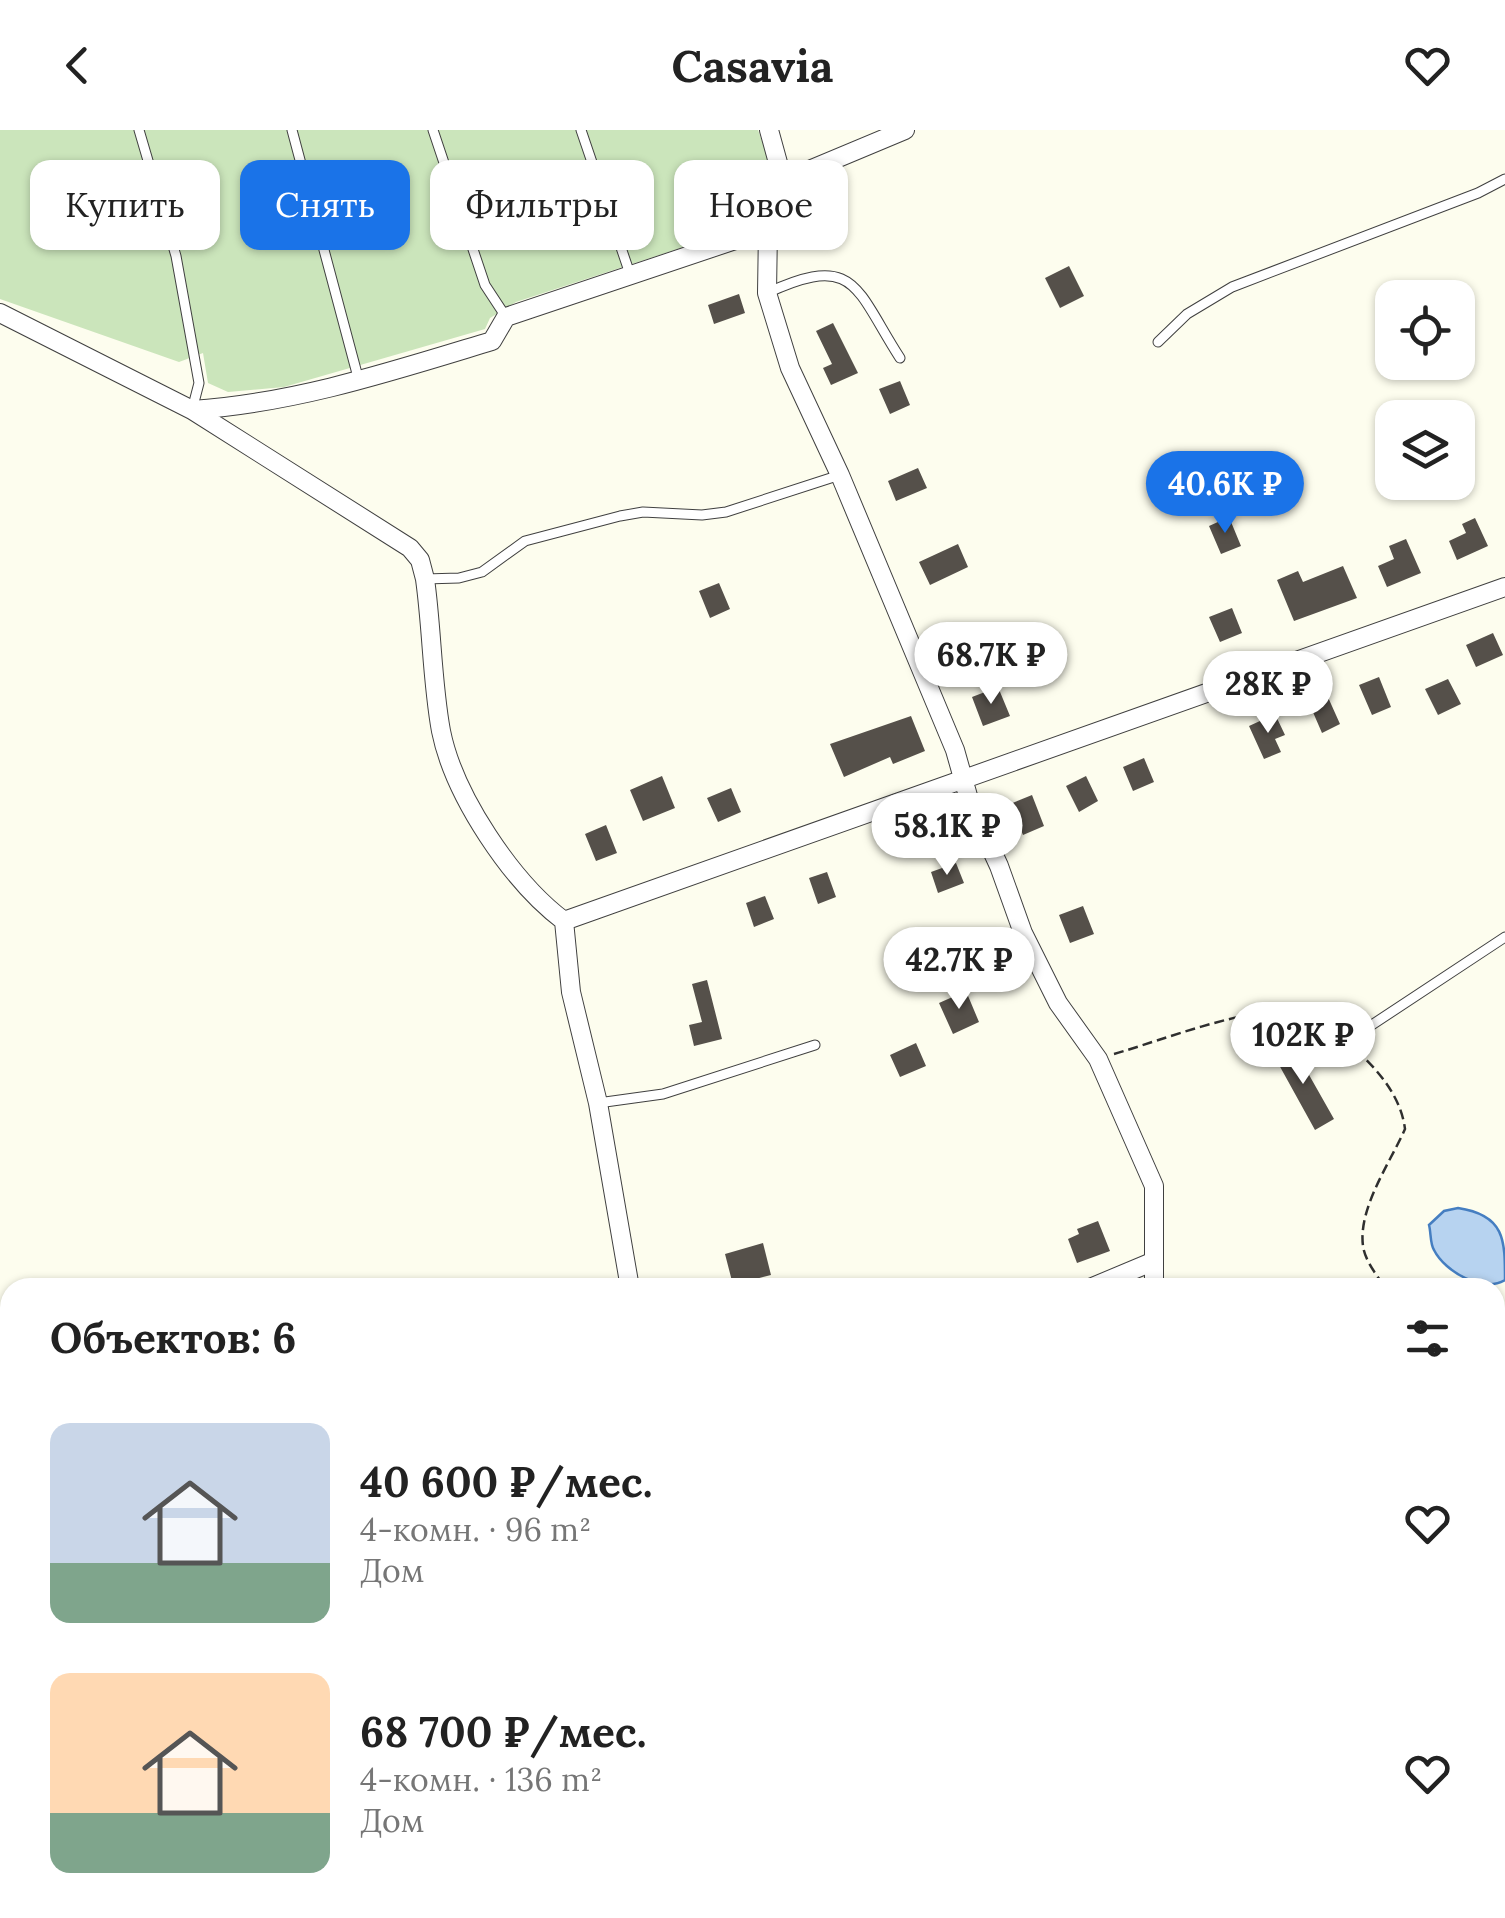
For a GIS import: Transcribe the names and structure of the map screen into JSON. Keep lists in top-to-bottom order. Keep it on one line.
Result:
{"page":{"header":"Casavia","chip":["Купить","Снять","Фильтры","Новое"],"price":["40.6K ₽","68.7K ₽","28K ₽","58.1K ₽","42.7K ₽","102K ₽"],"heading":"Объектов: 6","list":[{"name":"40 600 ₽/мес.","note":"4-комн. · 96 m² · Дом"},{"name":"68 700 ₽/мес.","note":"4-комн. · 136 m² · Дом"}]}}
